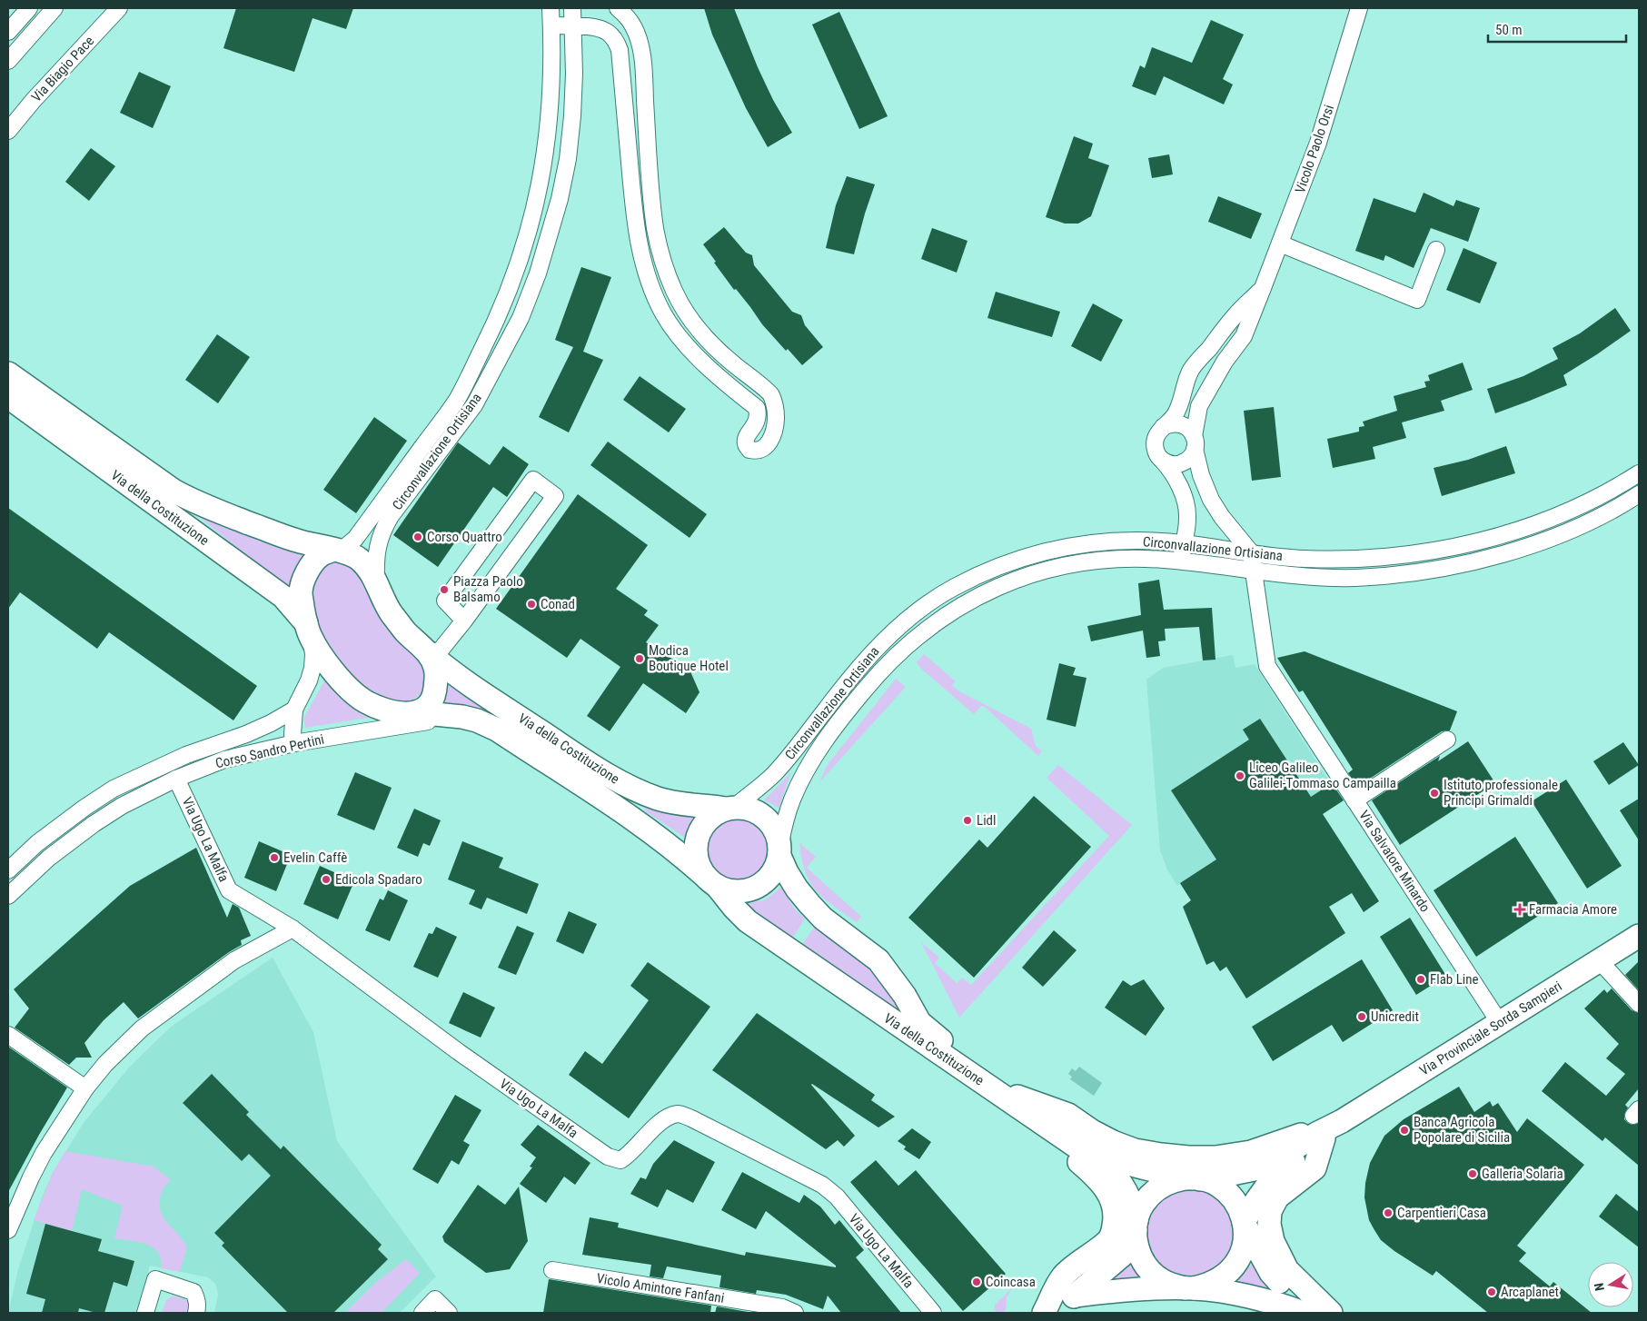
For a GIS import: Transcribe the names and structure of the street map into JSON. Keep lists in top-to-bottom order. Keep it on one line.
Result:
{"streets":{"main road":["Via della Costituzione","Via Provinciale Sorda Sampieri"],"street":["Via Biagio Pace","Vicolo Paolo Orsi","Circonvallazione Ortisiana","Corso Sandro Pertini","Via Ugo La Malfa","Via Salvatore Minardo","Vicolo Amintore Fanfani"]},"crossings":[["Circonvallazione Ortisiana","Via della Costituzione"],["Circonvallazione Ortisiana","Via Salvatore Minardo"],["Via della Costituzione","Corso Sandro Pertini"],["Corso Sandro Pertini","Via Ugo La Malfa"],["Via Salvatore Minardo","Via Provinciale Sorda Sampieri"]],"places":{"other":["Corso Quattro","Piazza Paolo Balsamo","Conad","Modica Boutique Hotel","Liceo Galileo Galilei-Tommaso Campailla","Istituto professionale Principi Grimaldi","Lidl","Evelin Caffè","Edicola Spadaro","Flab Line","Unicredit","Banca Agricola Popolare di Sicilia","Galleria Solaria","Carpentieri Casa","Coincasa","Arcaplanet"],"health":["Farmacia Amore"]},"scale_bar":"50 m","north":"left"}
